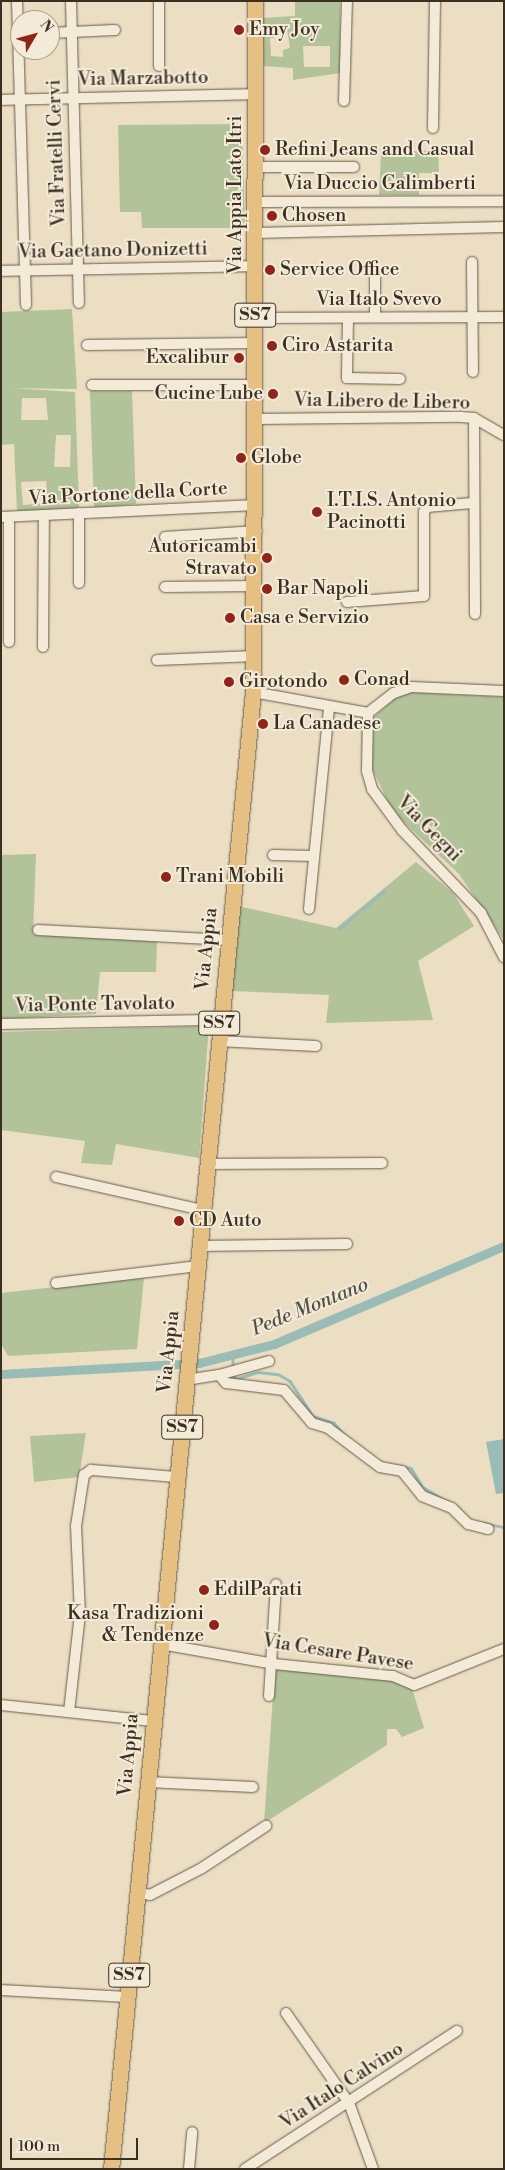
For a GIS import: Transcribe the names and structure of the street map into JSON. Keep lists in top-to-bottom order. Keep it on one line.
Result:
{"streets":{"main road":["Via Appia Lato Itri","SS7","Via Appia"],"street":["Via Marzabotto","Via Fratelli Cervi","Via Duccio Galimberti","Via Gaetano Donizetti","Via Italo Svevo","Via Libero de Libero","Via Portone della Corte","Via Gegni","Via Ponte Tavolato","Via Cesare Pavese","Via Italo Calvino"]},"crossings":[["Via Marzabotto","Via Fratelli Cervi"],["Via Marzabotto","Via Appia Lato Itri"],["Via Fratelli Cervi","Via Gaetano Donizetti"],["Via Duccio Galimberti","Via Appia Lato Itri"],["Via Appia Lato Itri","Via Gaetano Donizetti"],["Via Appia Lato Itri","Via Italo Svevo"],["Via Appia Lato Itri","Via Libero de Libero"],["Via Appia Lato Itri","Via Portone della Corte"],["Via Appia Lato Itri","Via Appia"],["Via Appia","Via Ponte Tavolato"],["Via Appia","Via Cesare Pavese"]],"water":["Pede Montano"],"places":["Emy Joy","Refini Jeans and Casual","Chosen","Service Office","Ciro Astarita","Excalibur","Cucine Lube","Globe","I.T.I.S. Antonio Pacinotti","Autoricambi Stravato","Bar Napoli","Casa e Servizio","Conad","Girotondo","La Canadese","Trani Mobili","CD Auto","EdilParati","Kasa Tradizioni & Tendenze"],"scale_bar":"100 m","north":"top right"}
